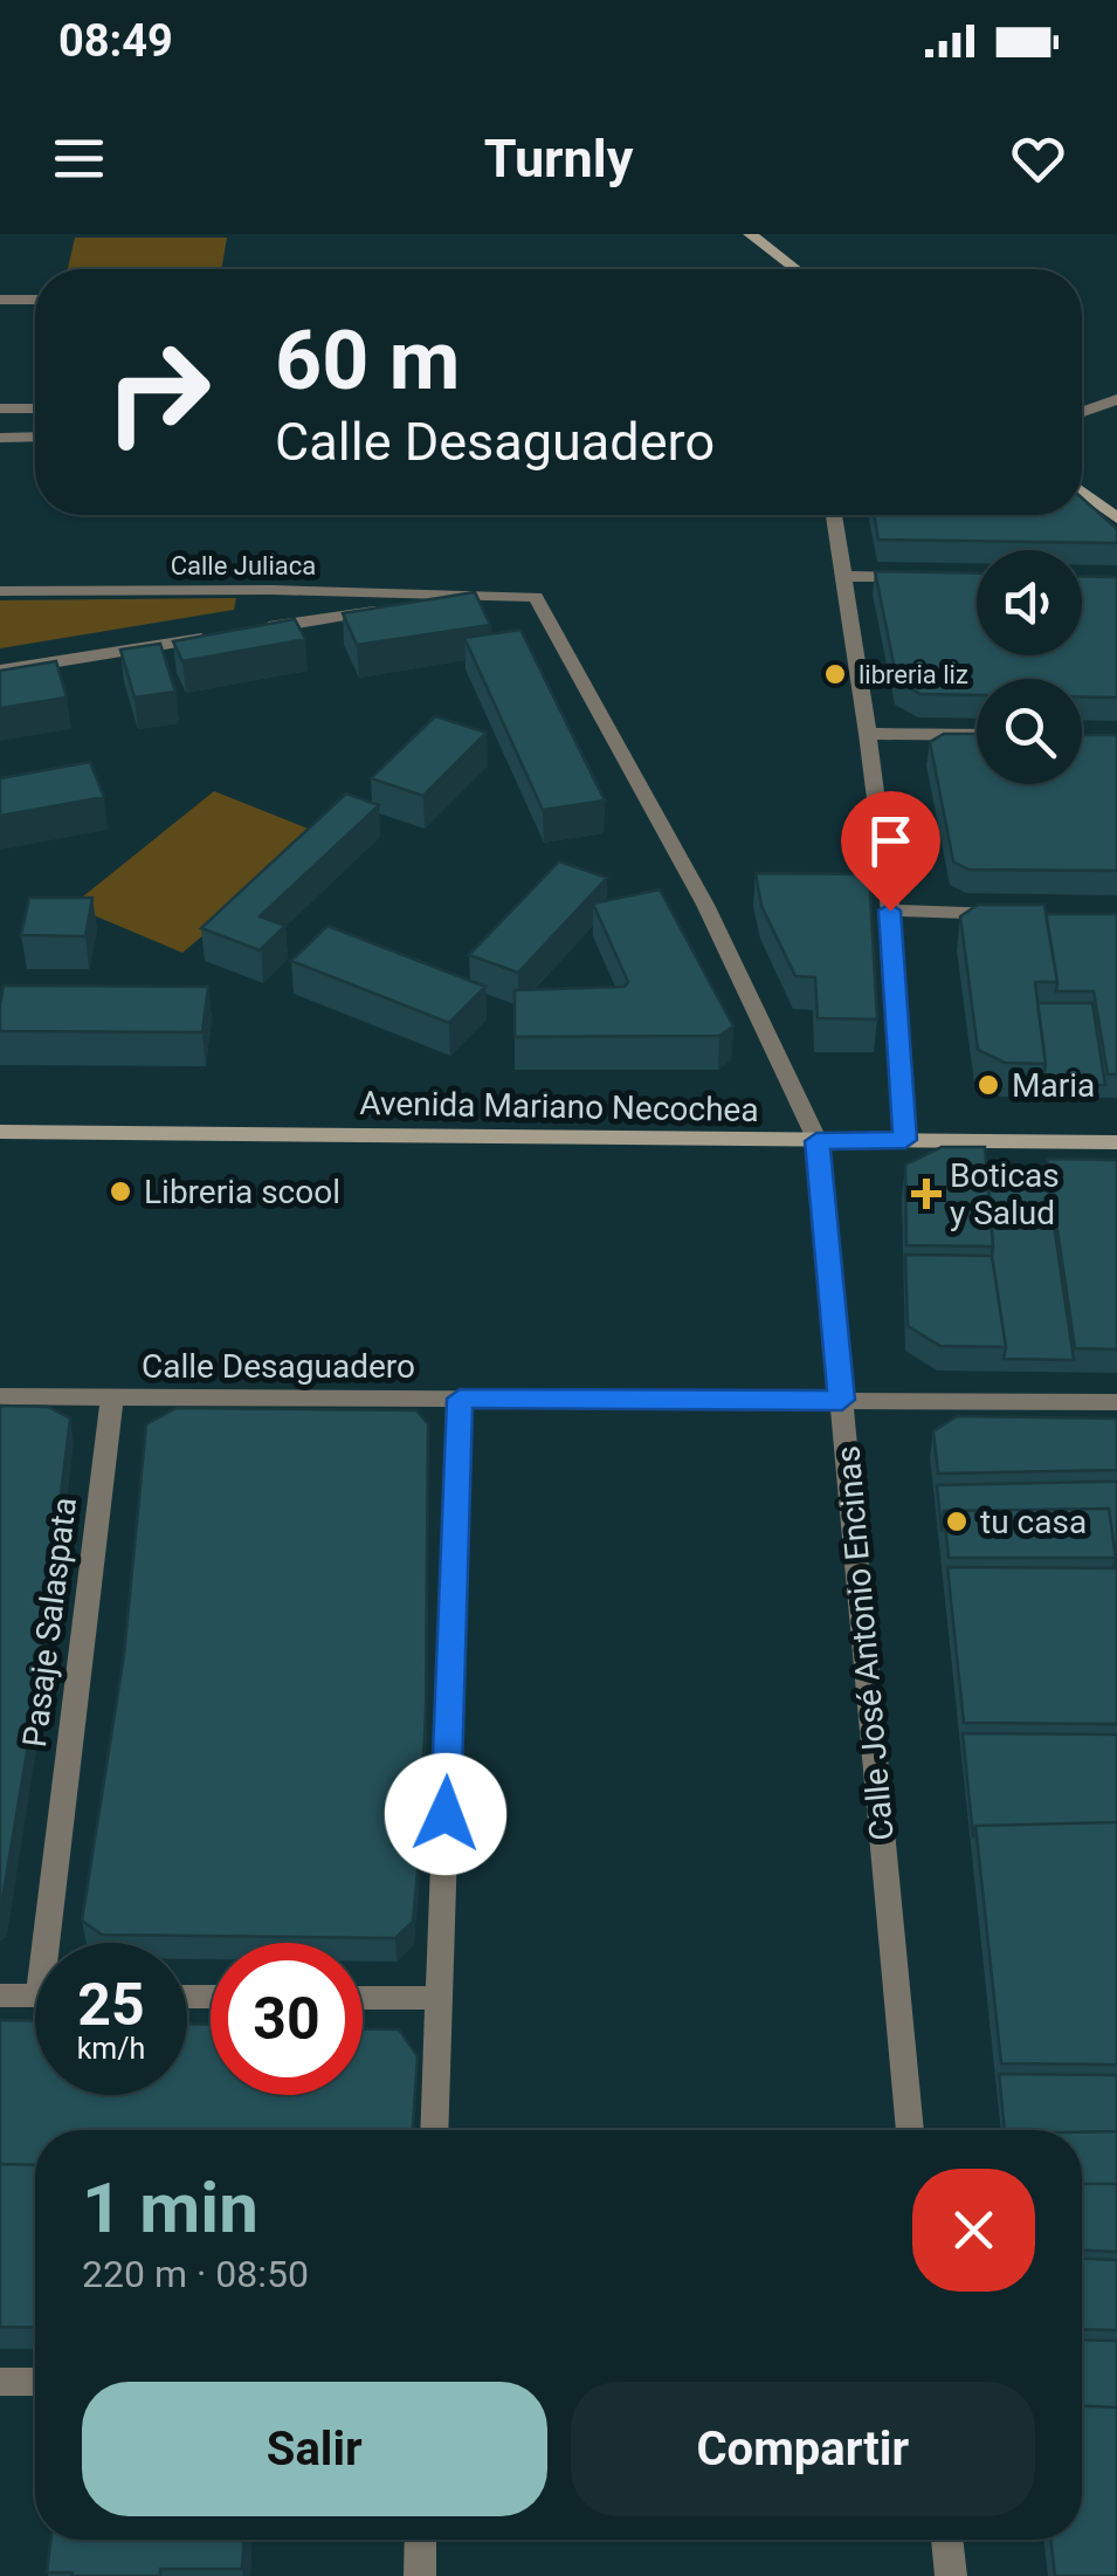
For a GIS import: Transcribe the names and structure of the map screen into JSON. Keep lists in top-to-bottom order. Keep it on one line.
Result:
{"streets":{"main road":["Avenida Mariano Necochea"],"street":["Calle Juliaca","Calle Desaguadero","Pasaje Salaspata","Calle José Antonio Encinas"]},"crossings":[["Calle Juliaca","Calle José Antonio Encinas"],["Avenida Mariano Necochea","Calle José Antonio Encinas"],["Calle Desaguadero","Pasaje Salaspata"],["Calle Desaguadero","Calle José Antonio Encinas"]],"places":{"other":["libreria liz","Maria","Libreria scool","tu casa"],"health":["Boticas y Salud"]},"page":{"status":"08:49","header":"Turnly","turn":["60 m","Calle Desaguadero"],"speed":"25 km/h","limit":"30","heading":["1 min","220 m · 08:50"],"buttons":["Salir","Compartir"]}}
